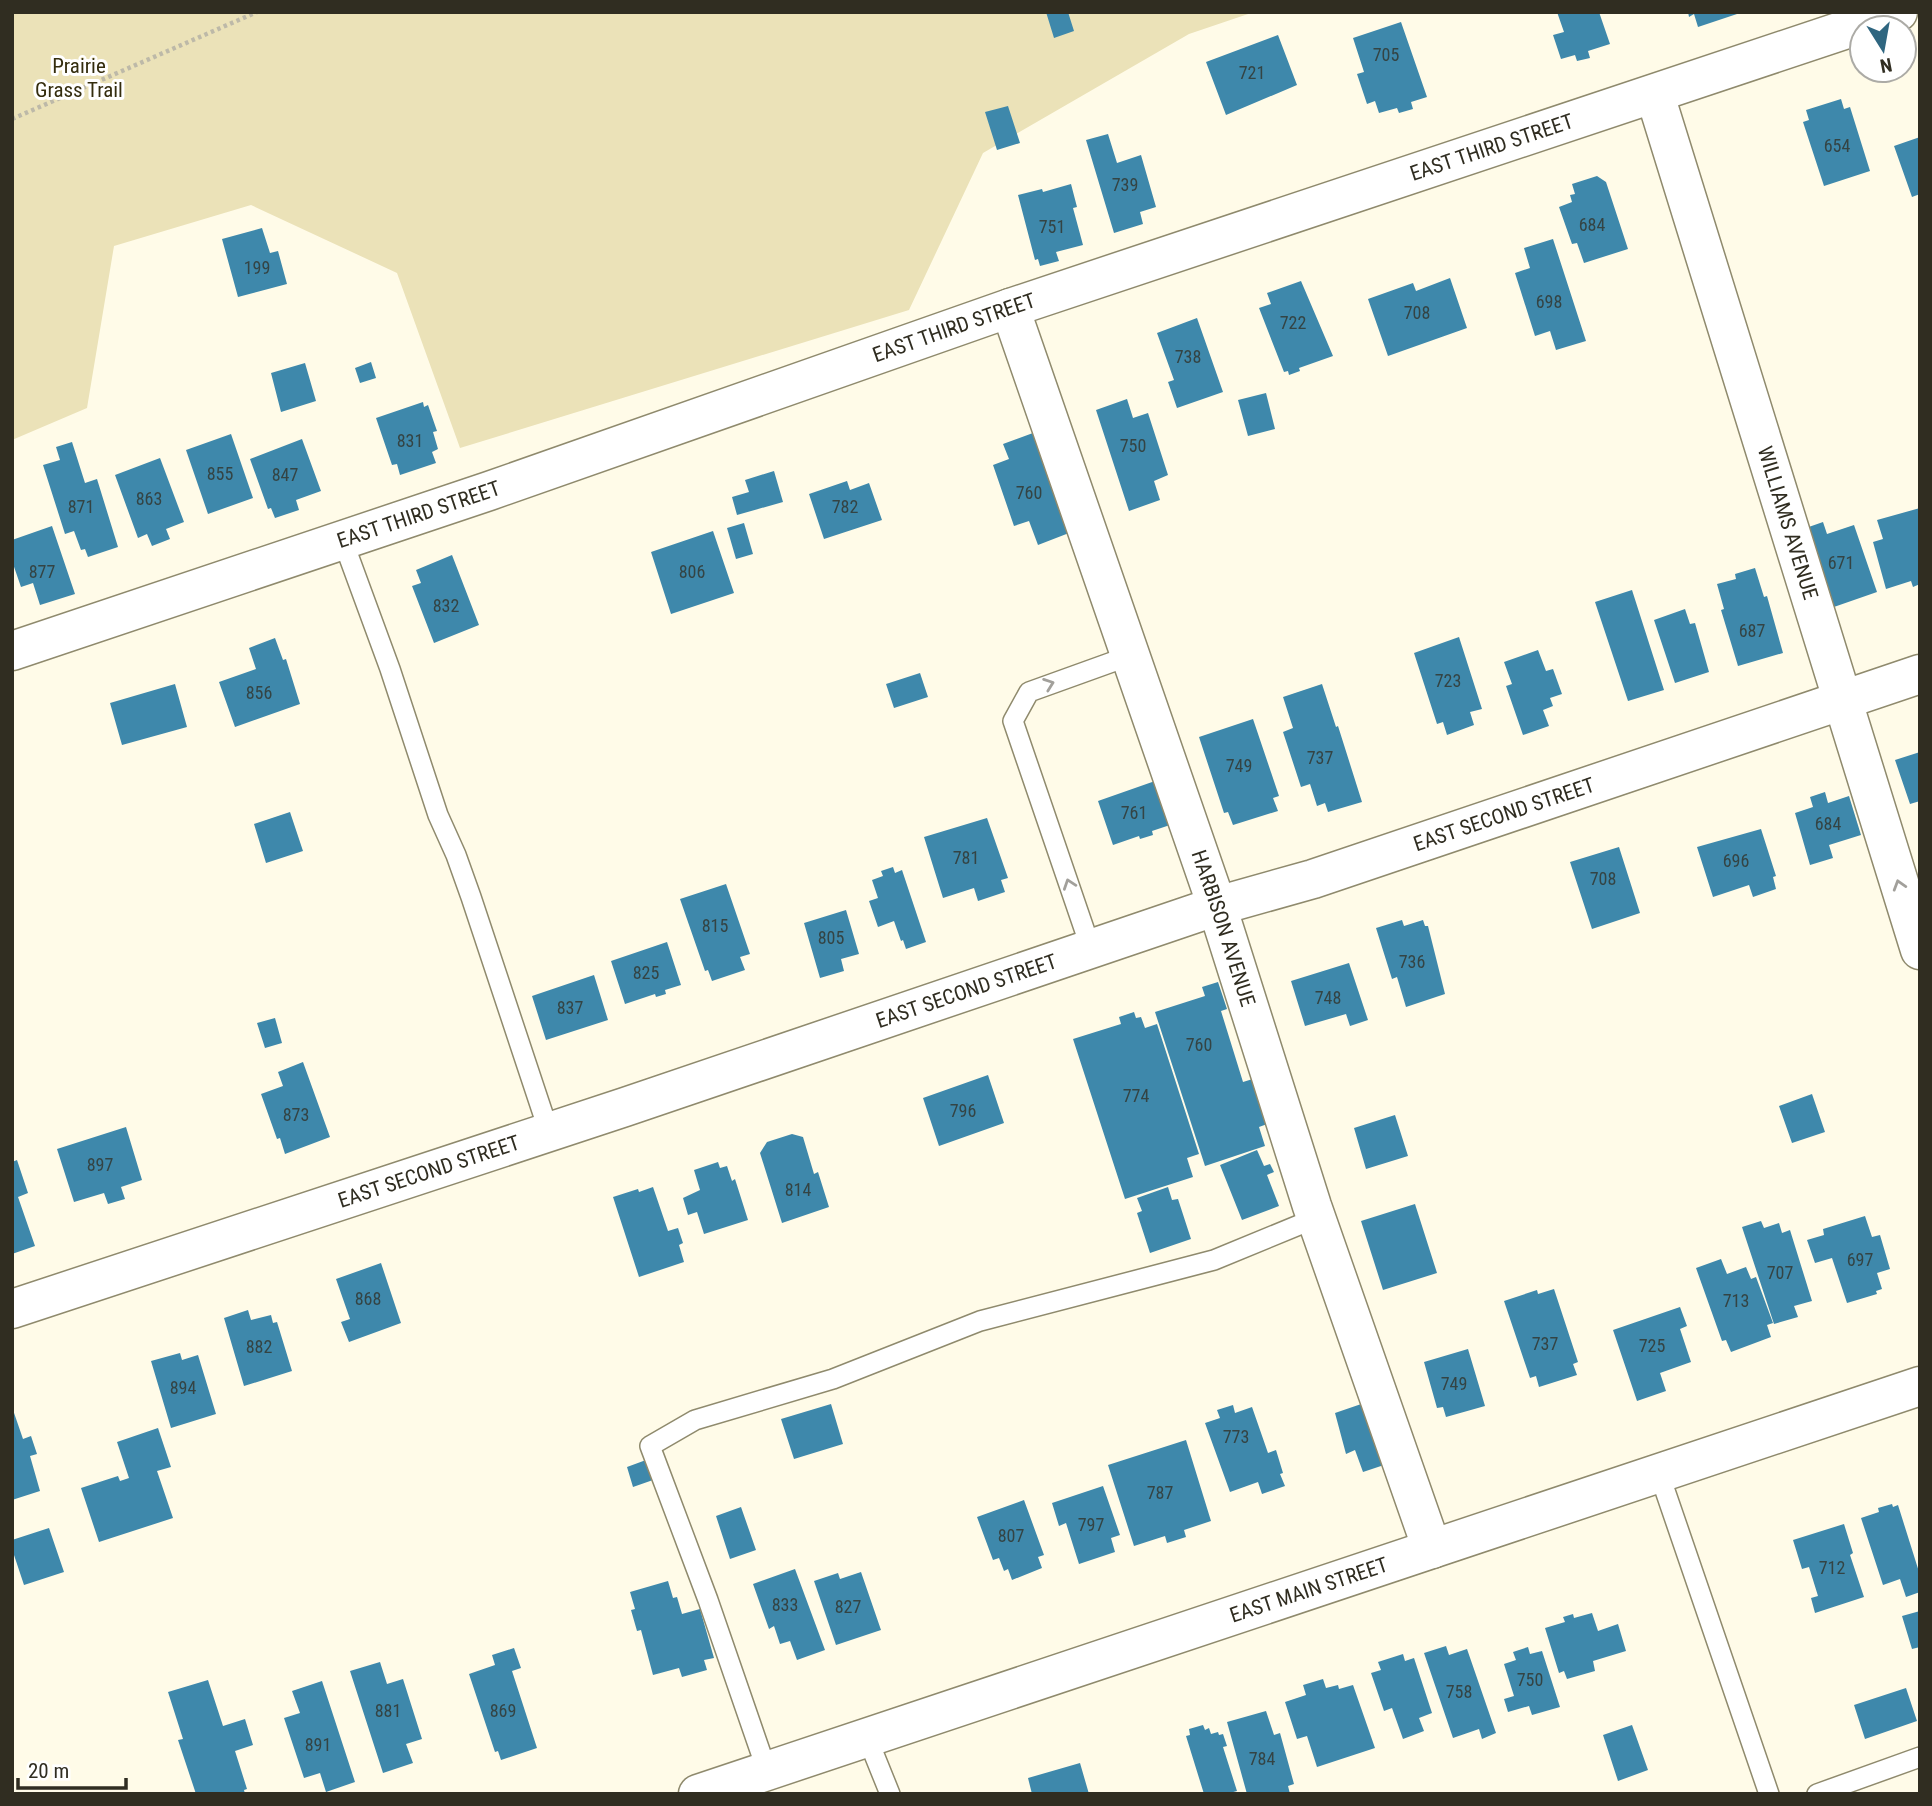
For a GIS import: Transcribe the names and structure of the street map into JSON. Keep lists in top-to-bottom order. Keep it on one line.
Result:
{"streets":{"street":["EAST THIRD STREET","WILLIAMS AVENUE","EAST SECOND STREET","HARBISON AVENUE","EAST MAIN STREET"]},"crossings":[["EAST THIRD STREET","WILLIAMS AVENUE"],["EAST THIRD STREET","HARBISON AVENUE"],["WILLIAMS AVENUE","EAST SECOND STREET"],["EAST SECOND STREET","HARBISON AVENUE"],["HARBISON AVENUE","EAST MAIN STREET"]],"parks":["Prairie Grass Trail"],"house_numbers":["705","721","654","739","684","751","199","698","708","722","738","831","750","855","847","760","863","871","782","671","877","806","832","687","723","856","737","749","761","684","781","696","708","815","805","736","825","748","837","760","774","796","873","897","814","697","707","868","713","737","725","882","749","894","773","787","797","807","712","833","827","750","758","881","869","891","784"],"scale_bar":"20 m","north":"bottom"}
